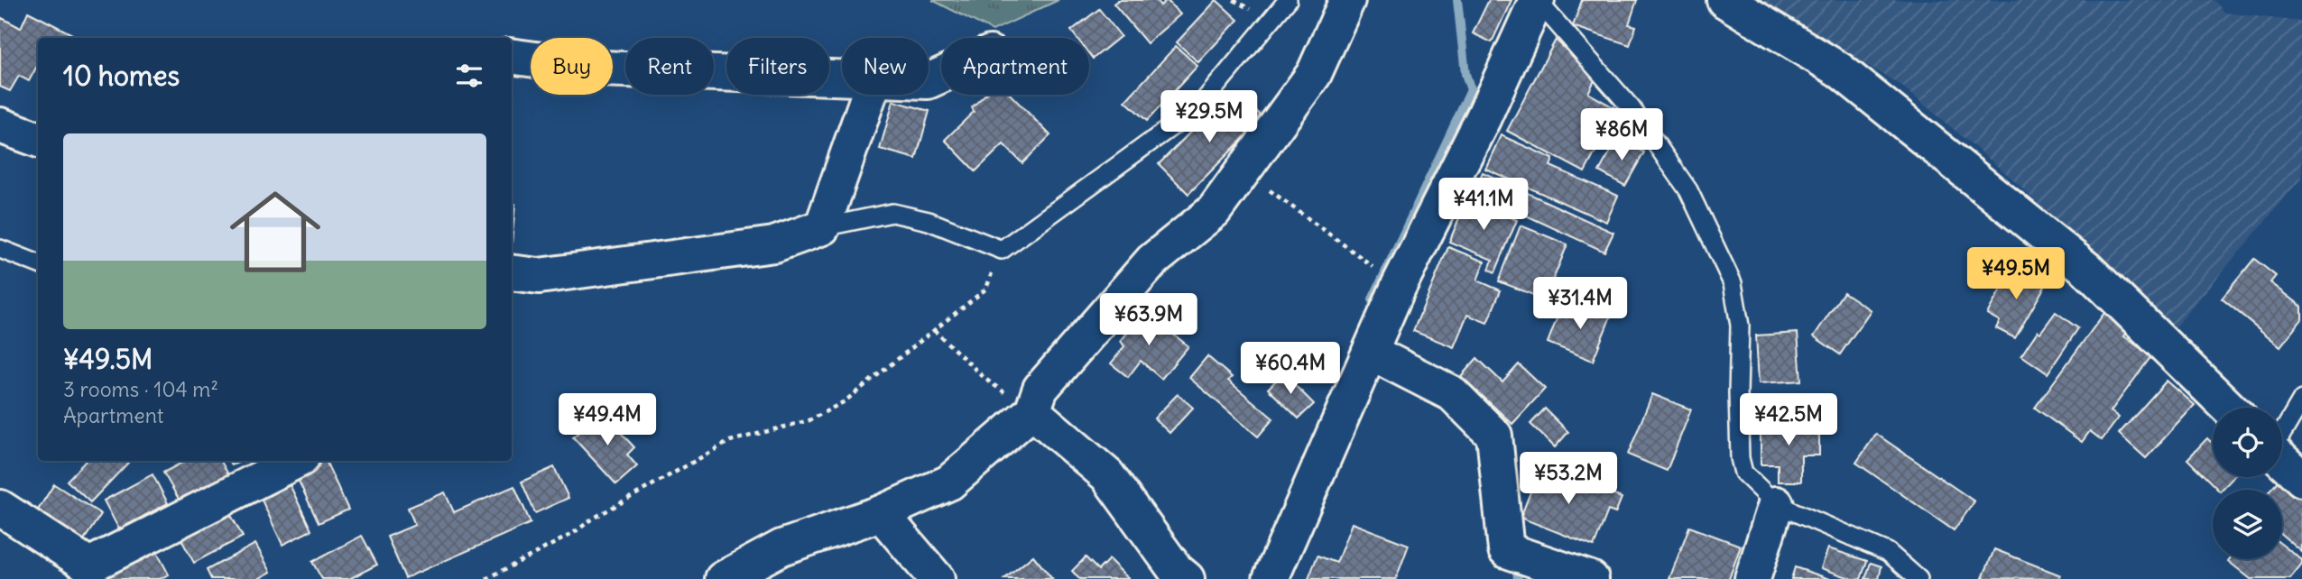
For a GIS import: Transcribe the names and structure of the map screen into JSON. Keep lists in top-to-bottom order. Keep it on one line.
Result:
{"page":{"chip":["Buy","Rent","Filters","New","Apartment"],"heading":"10 homes","price":["¥29.5M","¥86M","¥41.1M","¥49.5M","¥31.4M","¥63.9M","¥60.4M","¥49.4M","¥42.5M","¥53.2M"],"list":[{"name":"¥49.5M","note":"3 rooms · 104 m² · Apartment"}]}}
